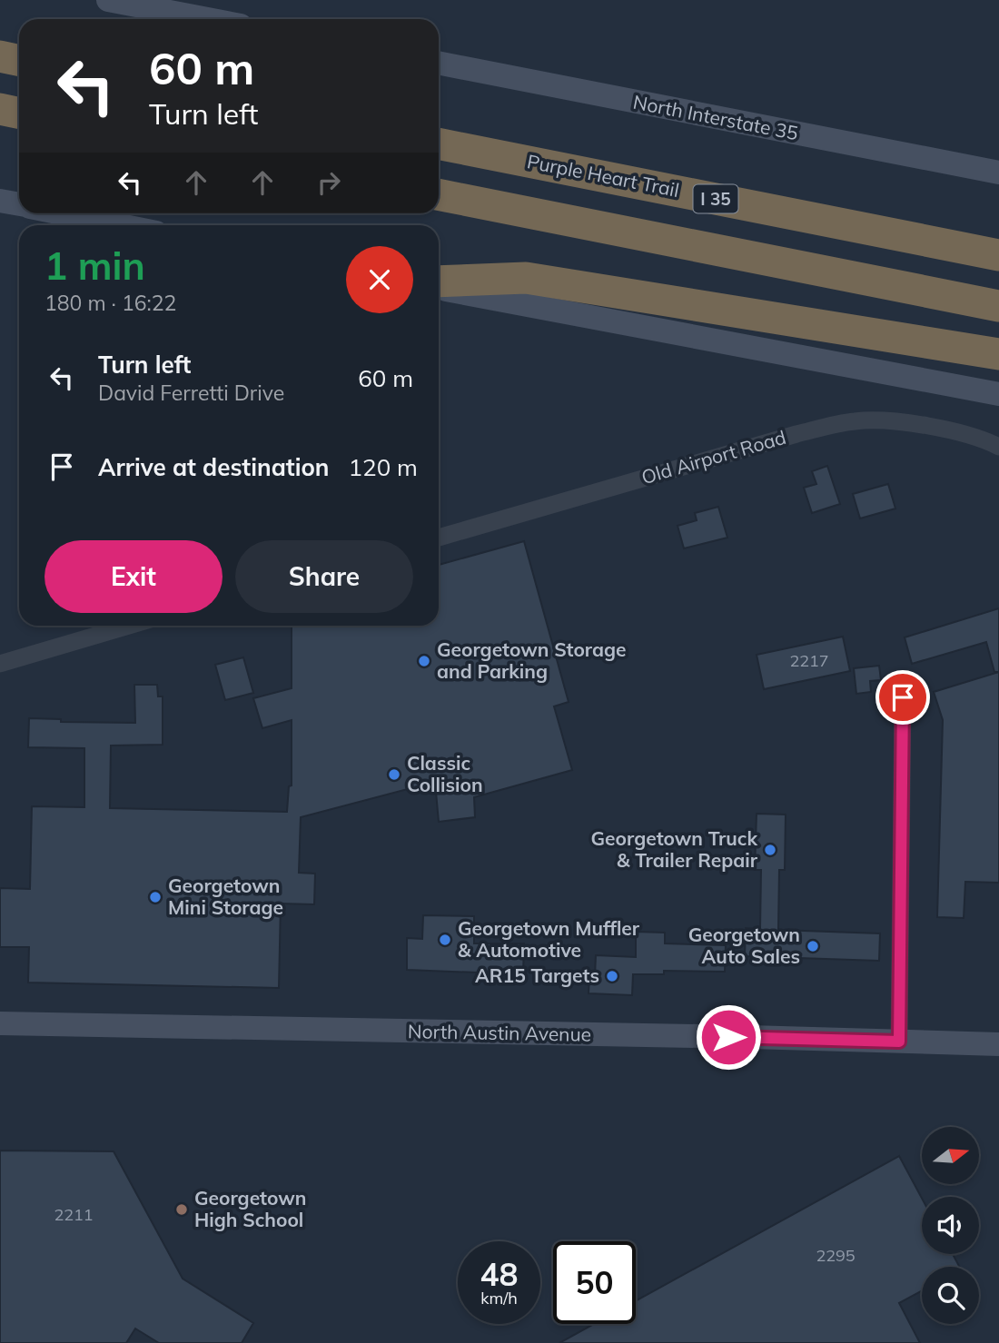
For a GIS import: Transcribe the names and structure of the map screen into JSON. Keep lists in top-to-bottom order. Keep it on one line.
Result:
{"streets":{"highway":["Purple Heart Trail","I 35"],"main road":["North Interstate 35","North Austin Avenue"],"street":["Old Airport Road"]},"places":["Georgetown Storage and Parking","Classic Collision","Georgetown Truck & Trailer Repair","Georgetown Mini Storage","Georgetown Muffler & Automotive","Georgetown Auto Sales","AR15 Targets","Georgetown High School"],"house_numbers":["2217","2211","2295"],"north":"right","page":{"turn":["60 m","Turn left"],"heading":["1 min","180 m · 16:22"],"list":[{"name":"Turn left","note":"David Ferretti Drive","value":"60 m"},{"name":"Arrive at destination","value":"120 m"}],"buttons":["Exit","Share"],"speed":"48 km/h","limit":"50"}}
